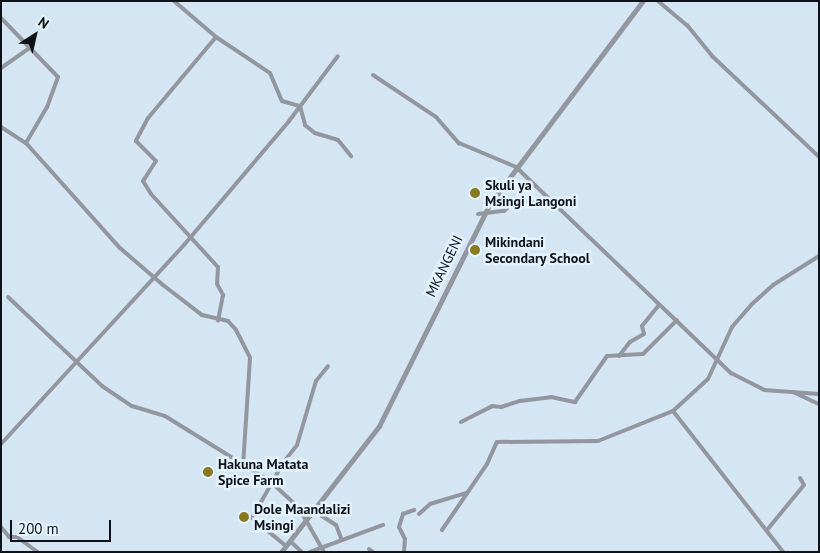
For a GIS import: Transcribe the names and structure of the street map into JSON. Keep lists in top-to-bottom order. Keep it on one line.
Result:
{"streets":{"street":["MKANGENI"]},"places":["Skuli ya Msingi Langoni","Mikindani Secondary School","Hakuna Matata Spice Farm","Dole Maandalizi Msingi"],"scale_bar":"200 m","north":"top right"}
